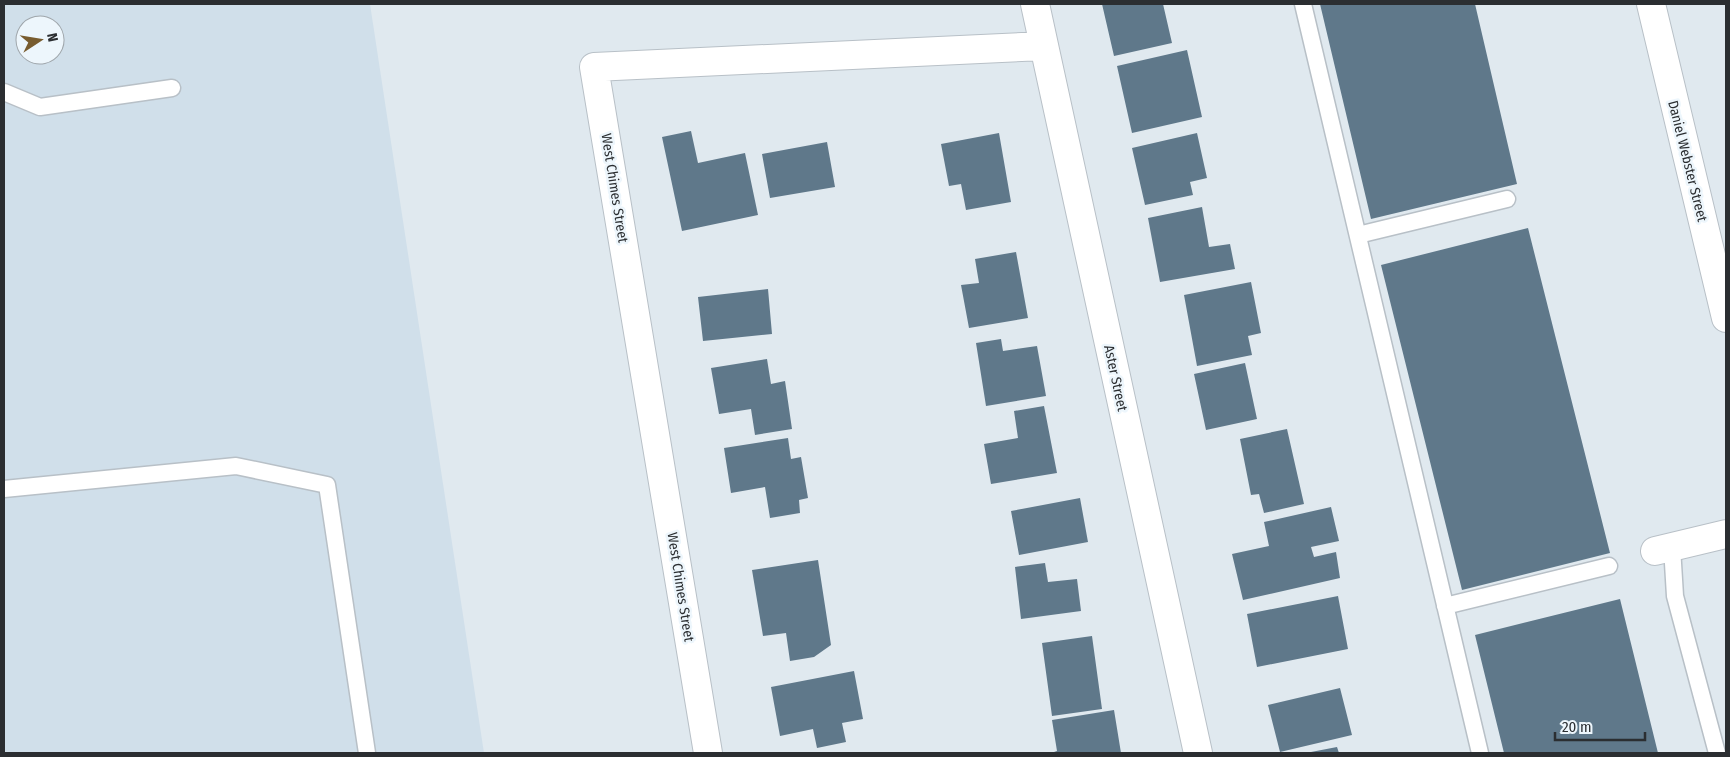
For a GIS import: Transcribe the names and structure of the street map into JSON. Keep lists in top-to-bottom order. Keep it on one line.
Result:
{"streets":{"street":["Daniel Webster Street","West Chimes Street","Aster Street"]},"crossings":[["West Chimes Street","Aster Street"]],"scale_bar":"20 m","north":"right"}
